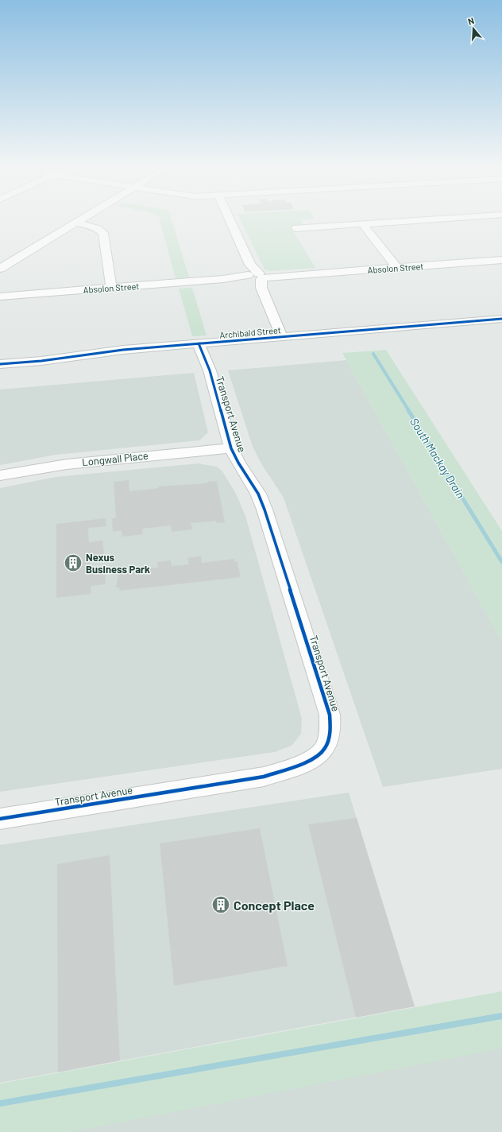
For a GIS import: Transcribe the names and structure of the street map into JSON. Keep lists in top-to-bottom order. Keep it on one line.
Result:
{"streets":{"street":["Absolon Street","Archibald Street","Transport Avenue","Longwall Place"]},"crossings":[["Archibald Street","Transport Avenue"],["Transport Avenue","Longwall Place"]],"water":["South Mackay Drain"],"places":{"building":["Nexus Business Park","Concept Place"]},"north":"top"}
